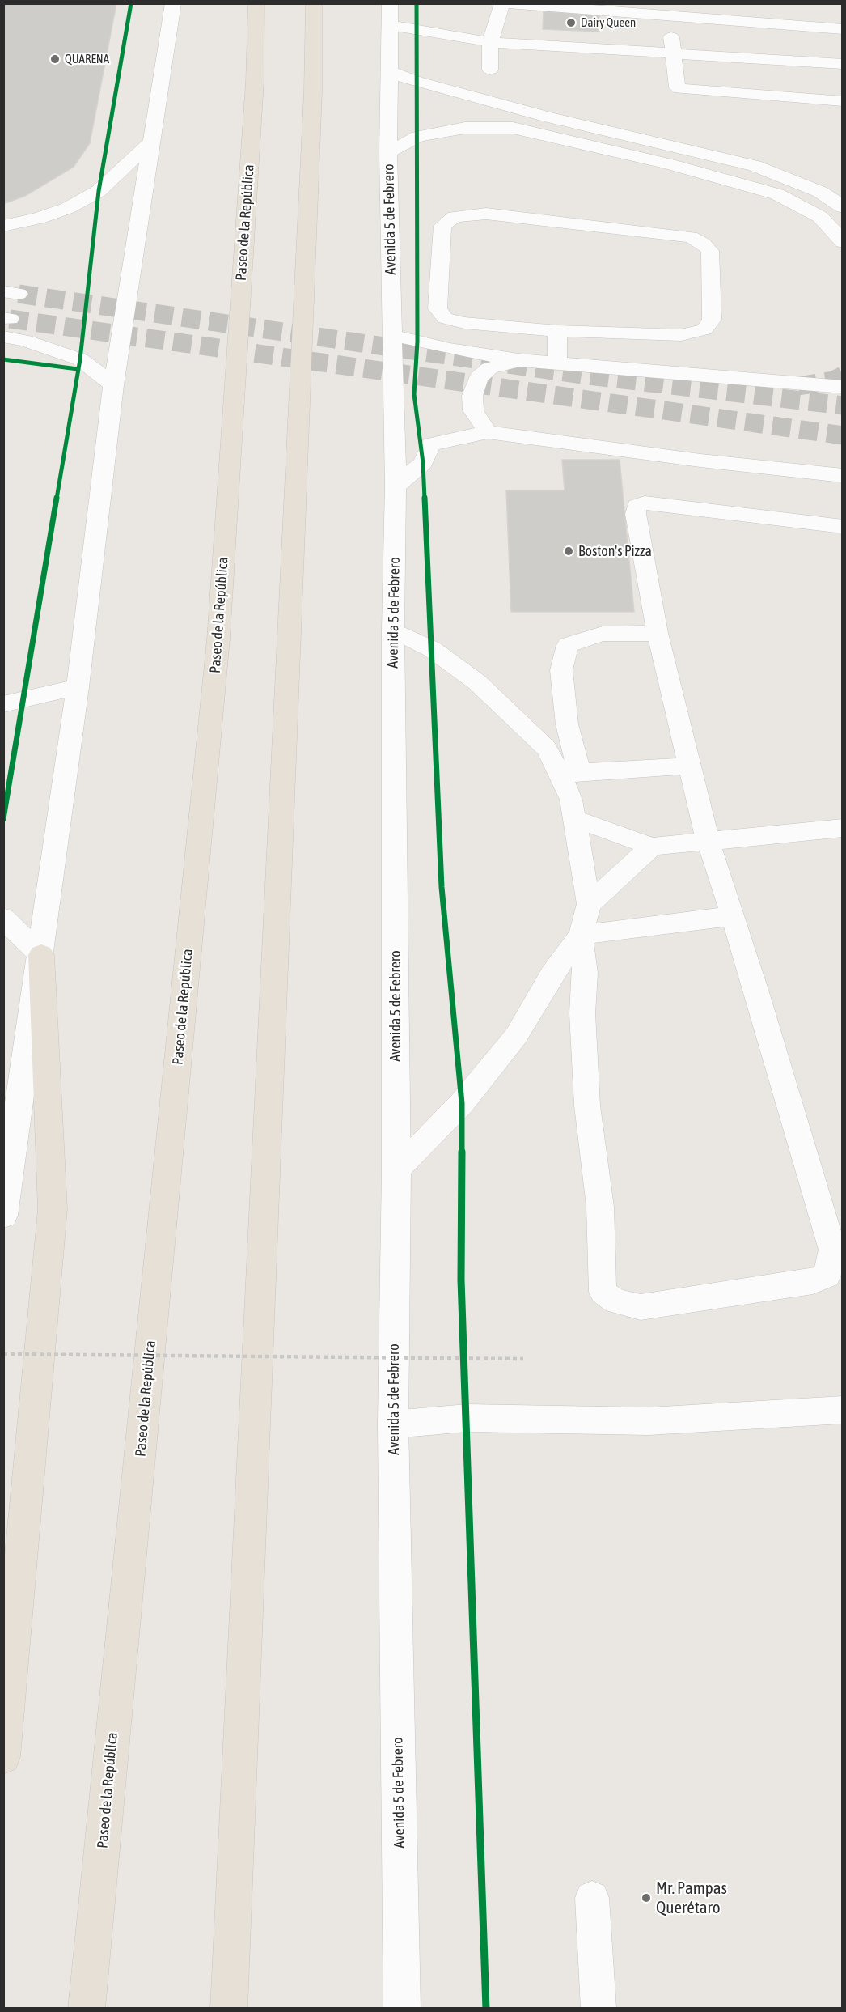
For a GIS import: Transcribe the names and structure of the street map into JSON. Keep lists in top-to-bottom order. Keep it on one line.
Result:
{"streets":{"highway":["Paseo de la República"],"main road":["Avenida 5 de Febrero"]},"places":["Dairy Queen","QUARENA","Boston's Pizza","Mr. Pampas Querétaro"]}
